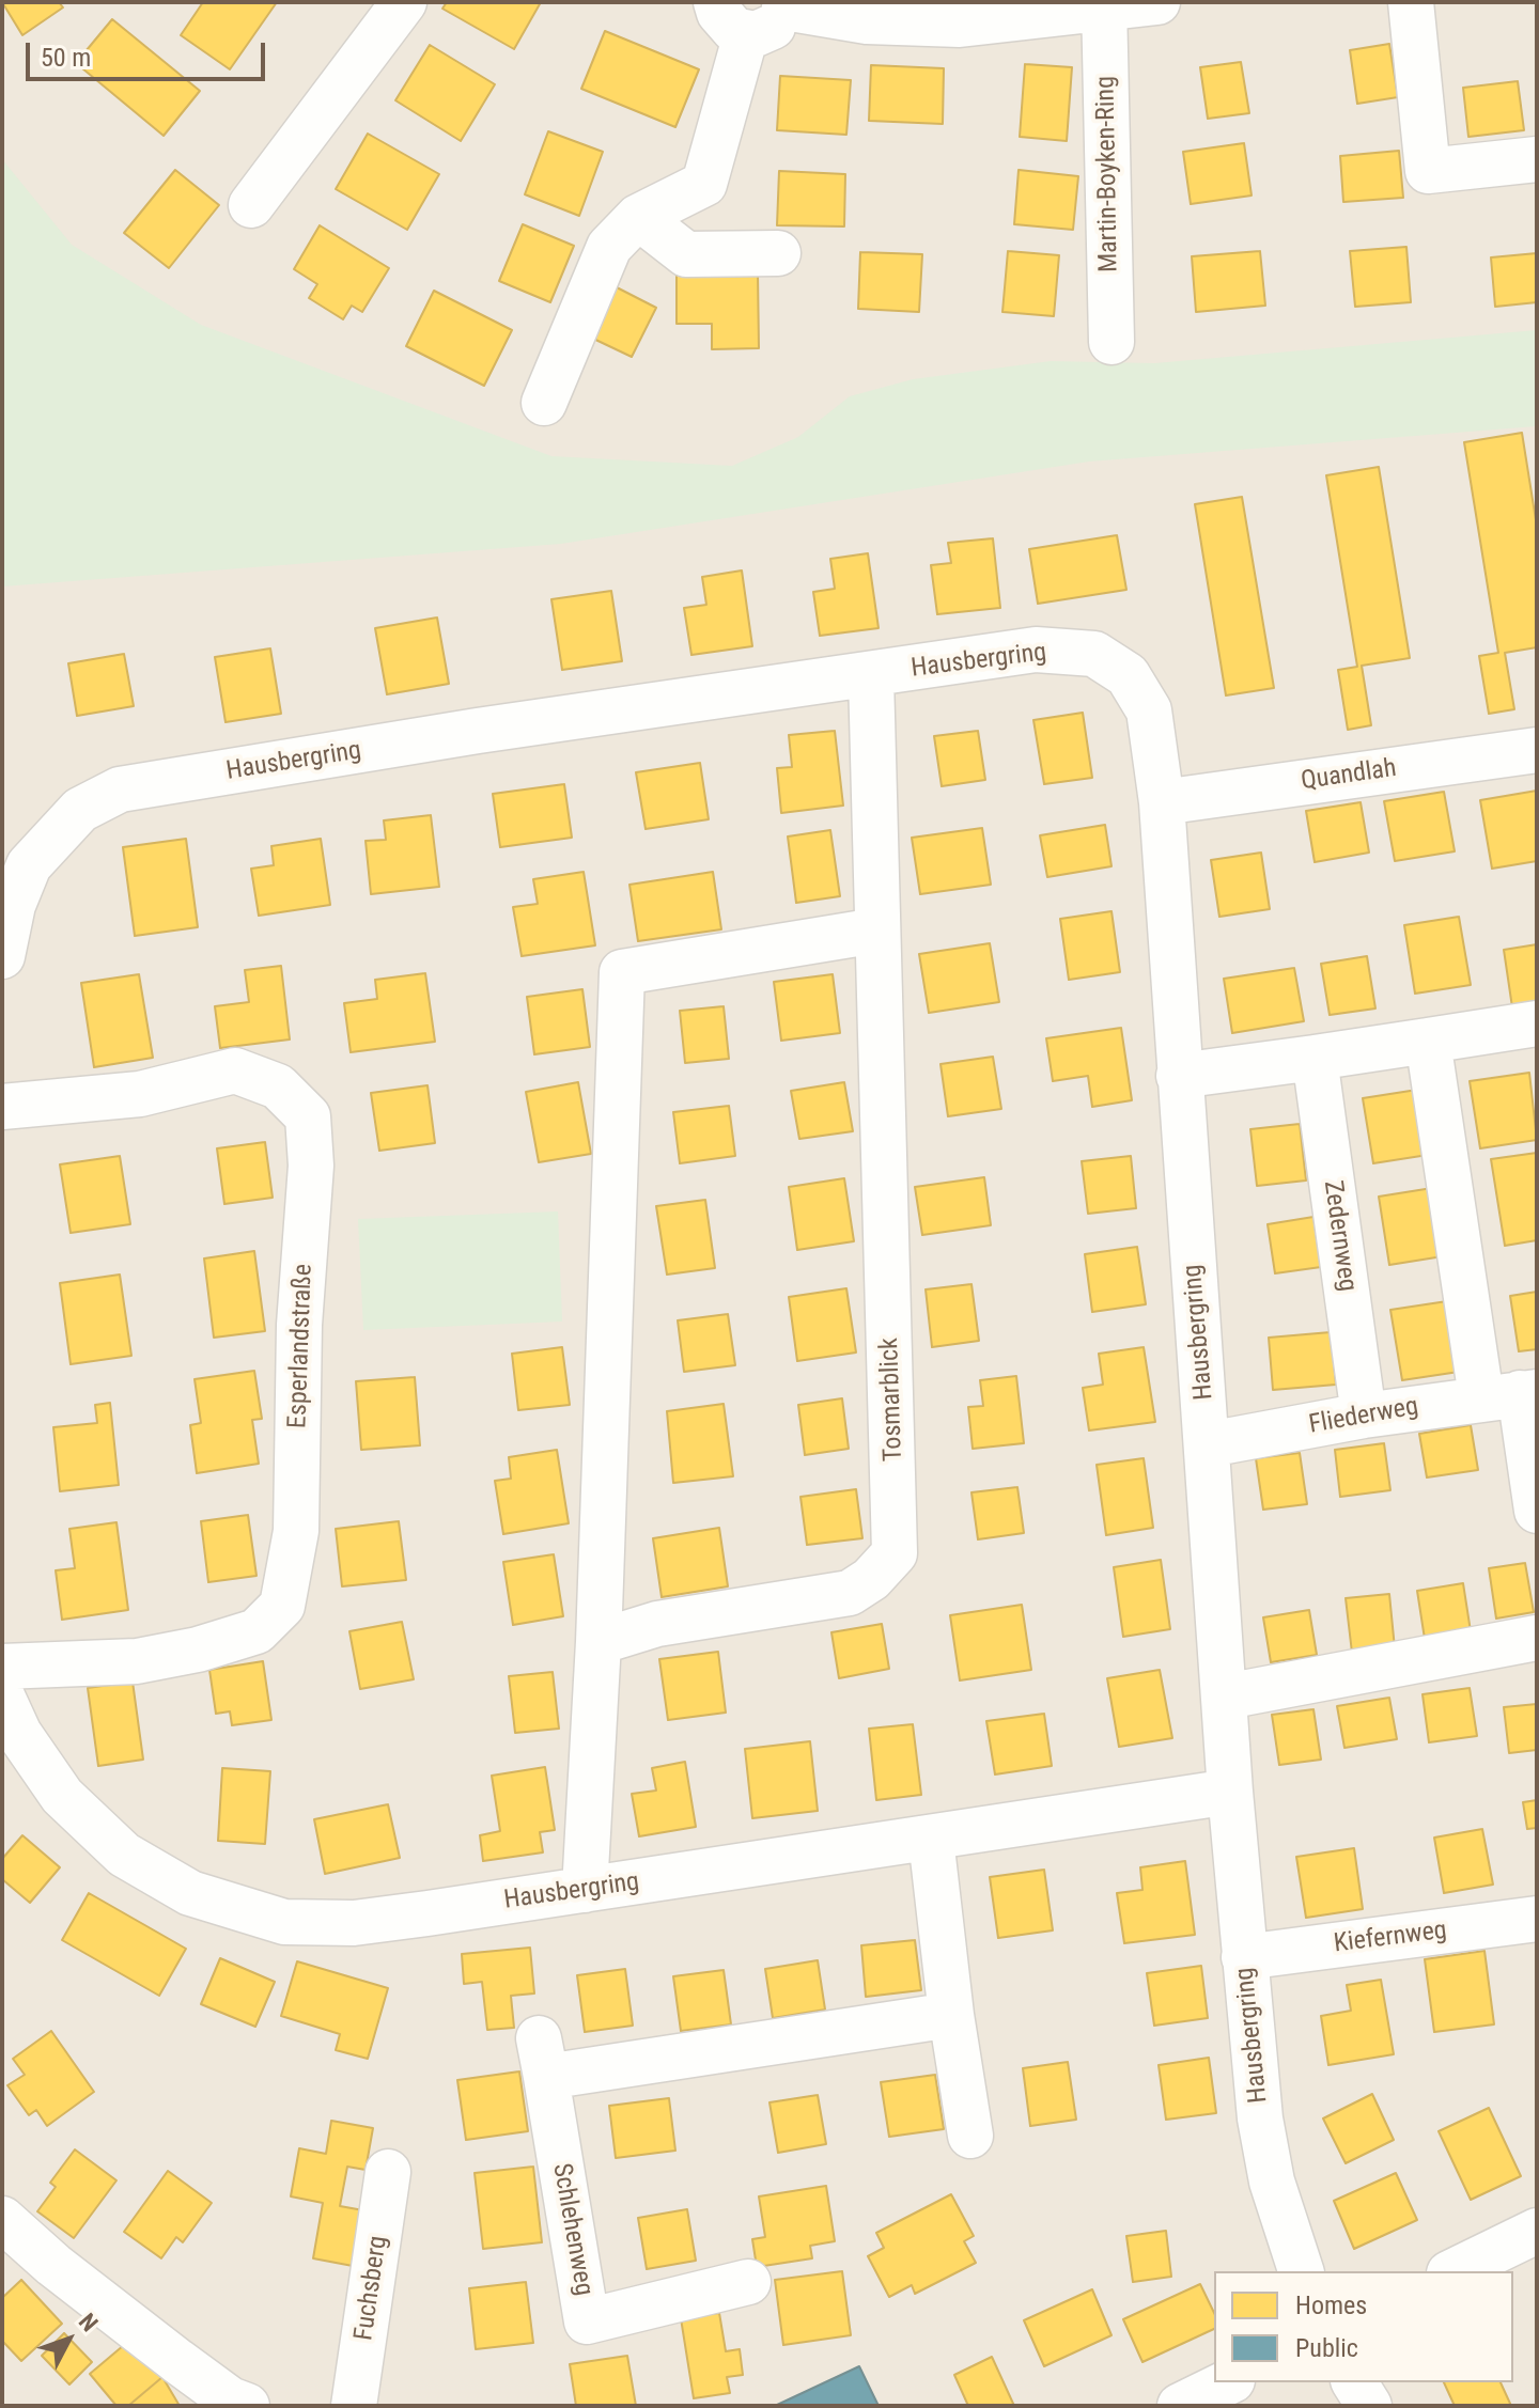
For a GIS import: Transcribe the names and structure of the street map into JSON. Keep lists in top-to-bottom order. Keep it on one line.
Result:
{"streets":{"street":["Martin-Boyken-Ring","Hausbergring","Quandlah","Zedernweg","Esperlandstraße","Tosmarblick","Fliederweg","Kiefernweg","Schlehenweg","Fuchsberg"]},"crossings":[["Hausbergring","Quandlah"],["Hausbergring","Tosmarblick"],["Hausbergring","Fliederweg"],["Hausbergring","Kiefernweg"],["Zedernweg","Fliederweg"]],"legend":["Homes","Public"],"scale_bar":"50 m","north":"top right"}
